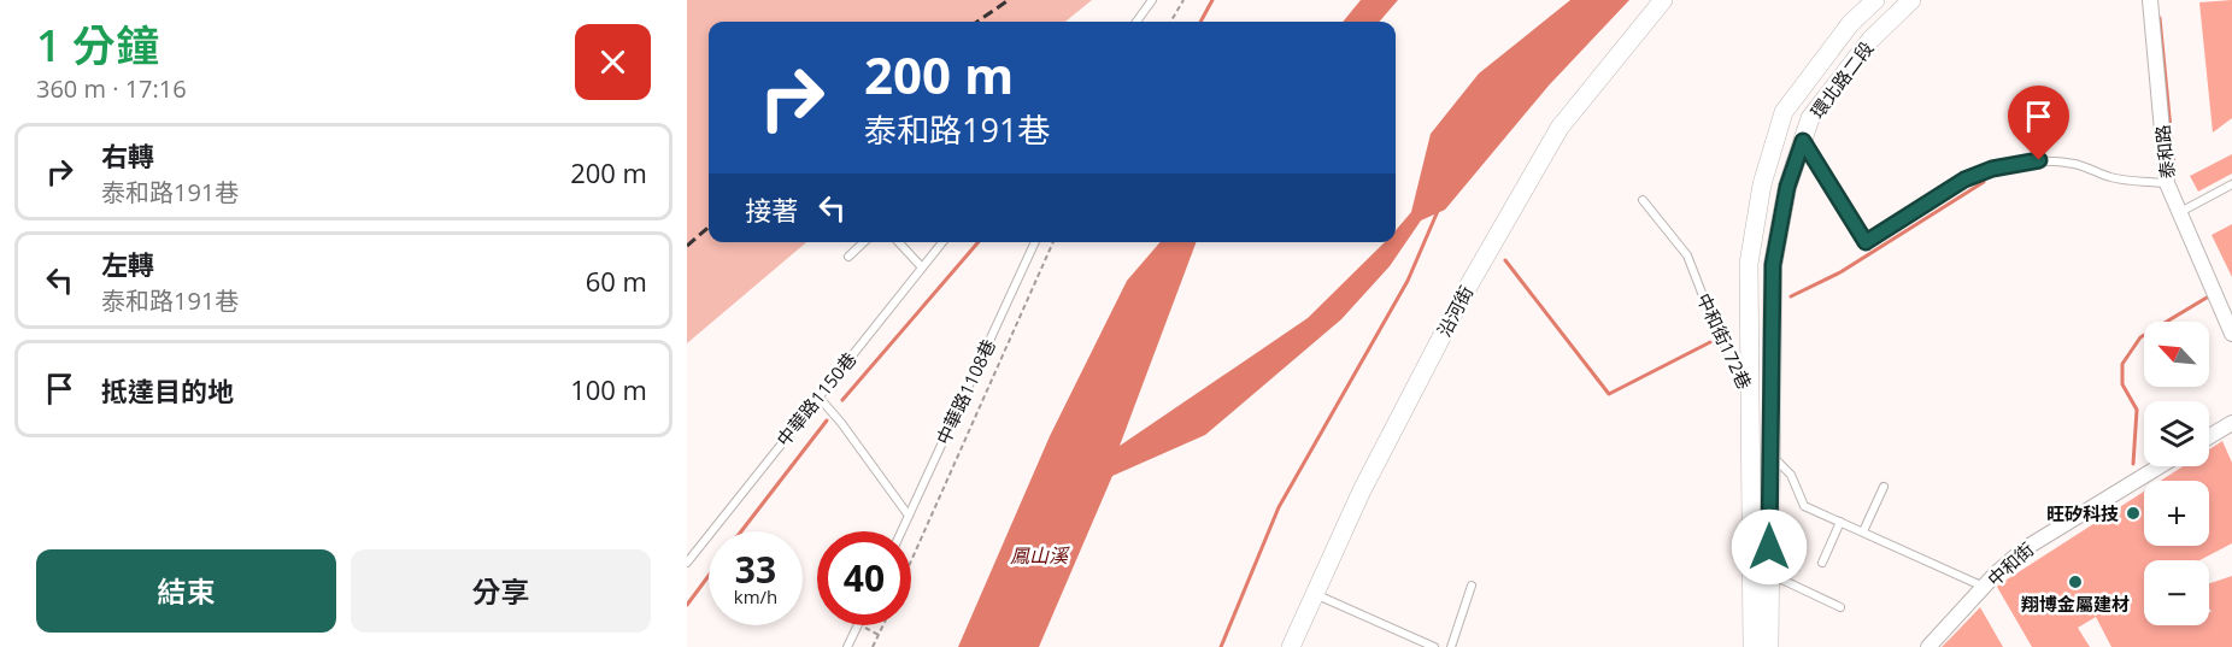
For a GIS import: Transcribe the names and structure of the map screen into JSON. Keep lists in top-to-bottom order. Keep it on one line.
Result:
{"streets":{"street":["環北路二段","泰和路","沿河街","中和街"],"lane":["中和街172巷","中華路1108巷","中華路1150巷"]},"crossings":[["環北路二段","中和街172巷"],["中和街172巷","中和街"]],"water":["鳳山溪"],"places":["旺矽科技","翔博金屬建材"],"north":"top left","page":{"heading":["1 分鐘","360 m · 17:16"],"turn":["200 m","泰和路191巷"],"list":[{"name":"右轉","note":"泰和路191巷","value":"200 m"},{"name":"左轉","note":"泰和路191巷","value":"60 m"},{"name":"抵達目的地","value":"100 m"}],"then":"接著","map_buttons":["+","−"],"speed":"33 km/h","limit":"40","buttons":["結束","分享"]}}
